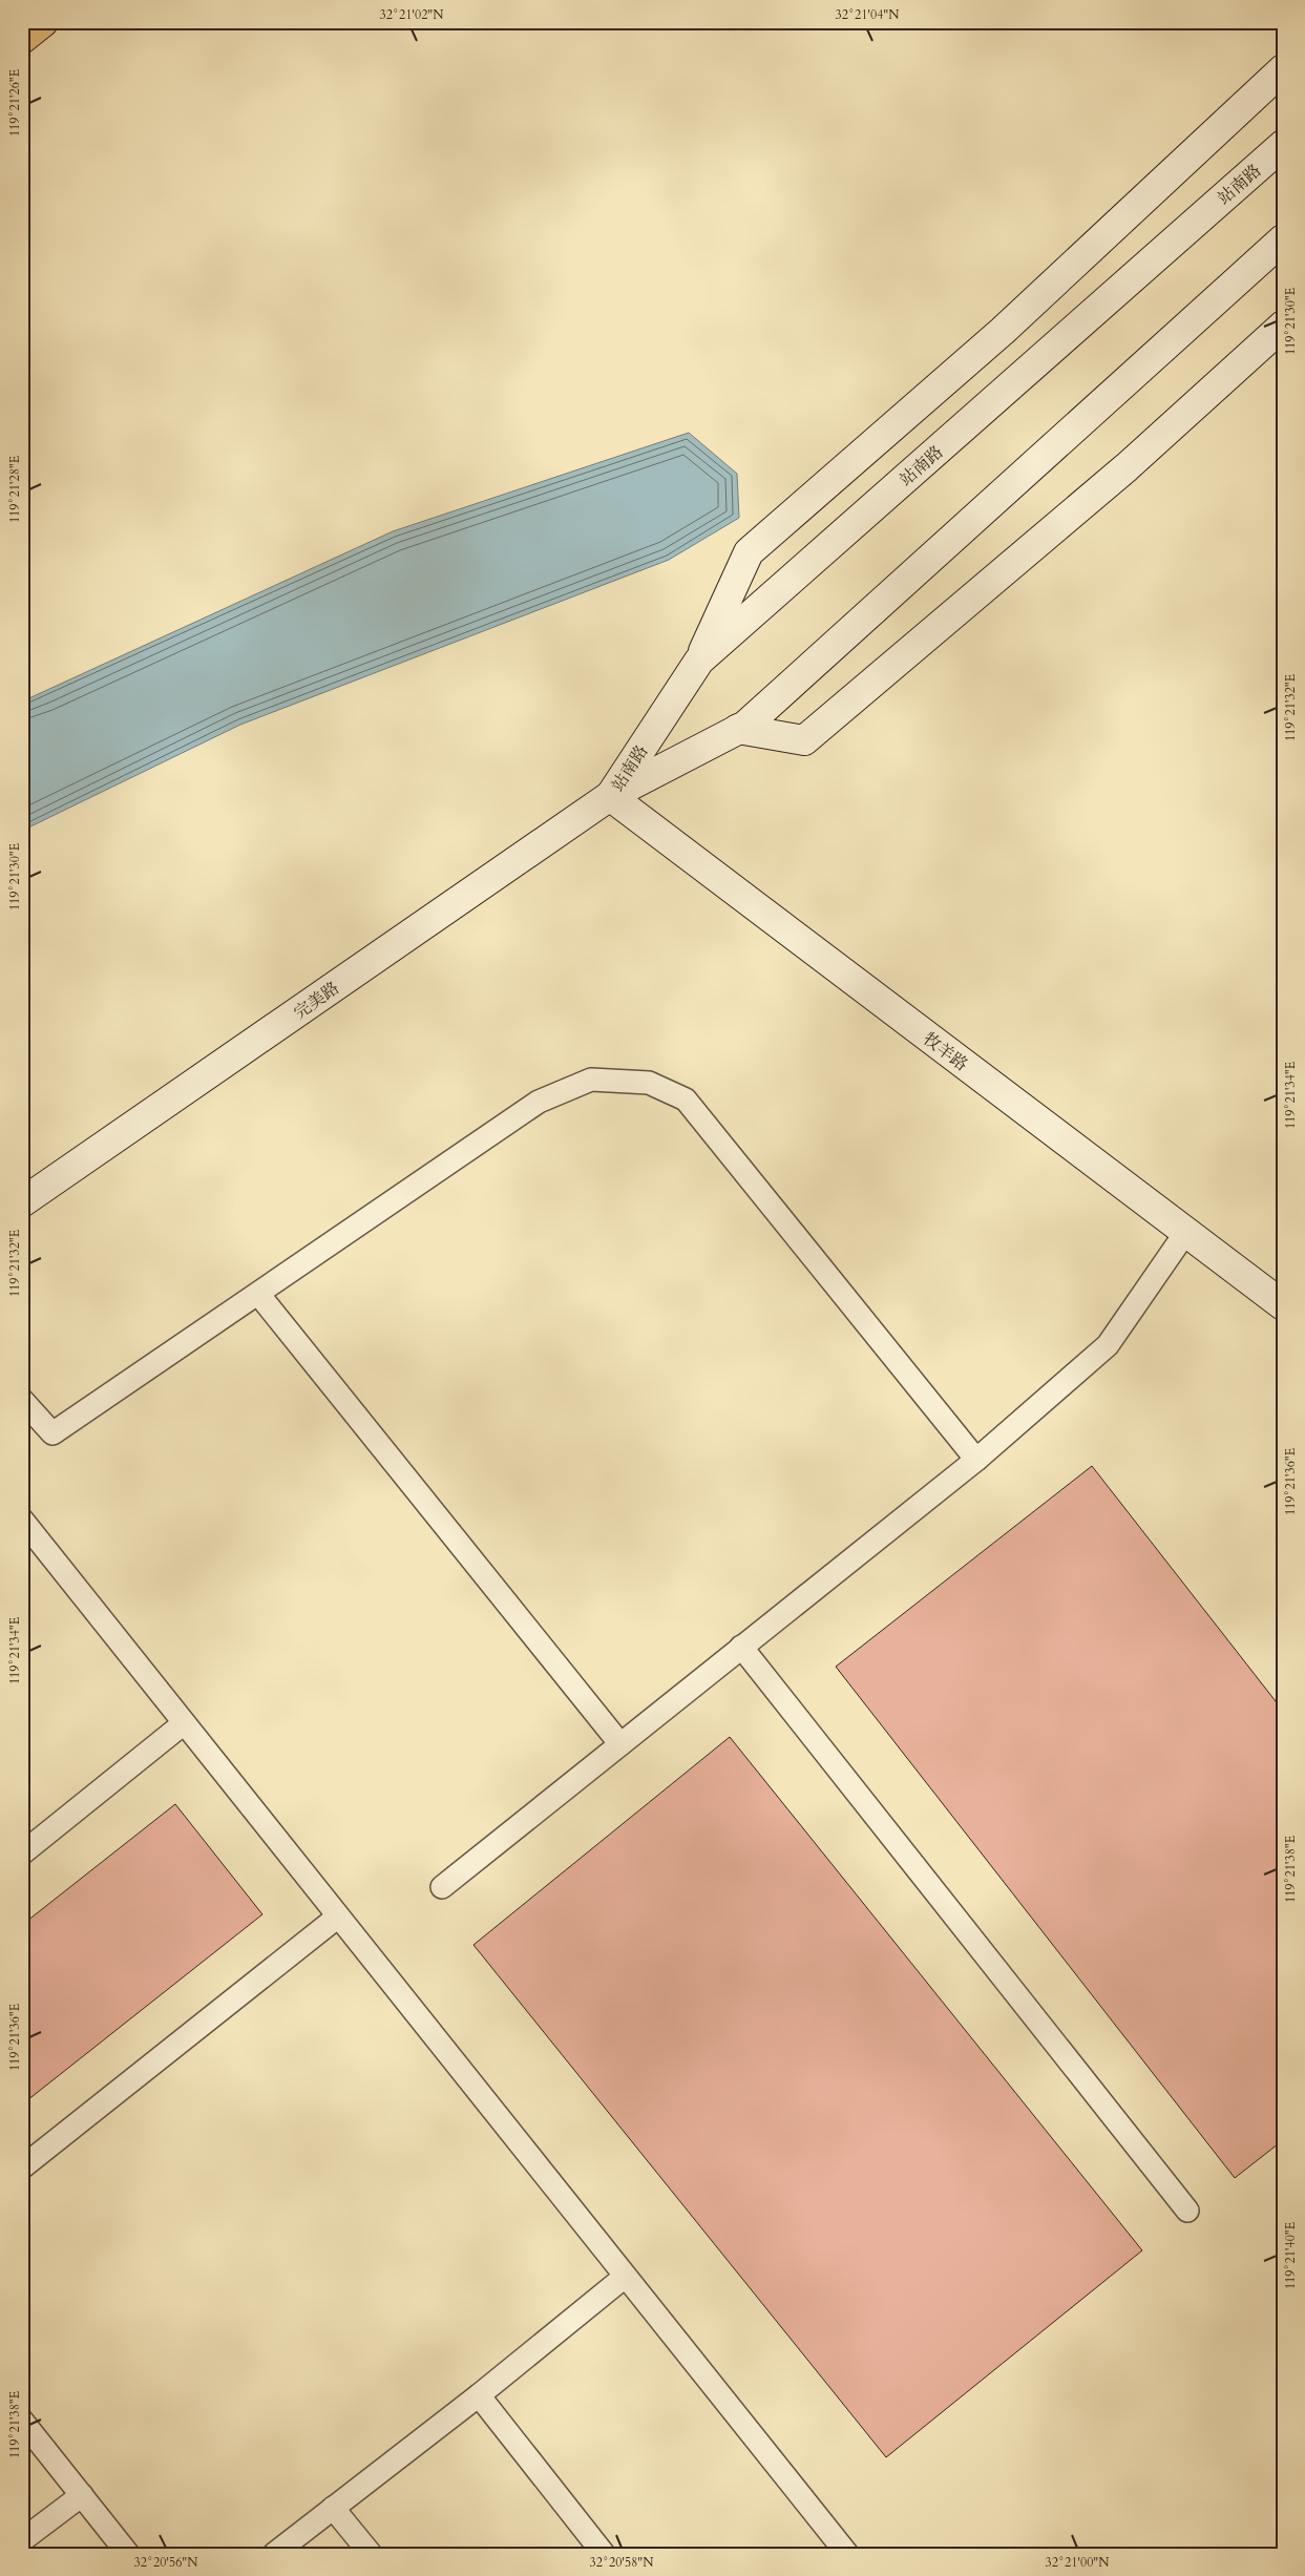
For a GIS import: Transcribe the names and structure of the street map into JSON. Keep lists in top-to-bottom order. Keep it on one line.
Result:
{"streets":{"main road":["站南路","完美路","牧羊路"]},"crossings":[["站南路","完美路"],["站南路","牧羊路"],["完美路","牧羊路"]],"coordinates":["32°21'02\"N","32°21'04\"N","119°21'26\"E","119°21'30\"E","119°21'28\"E","119°21'32\"E","119°21'34\"E","119°21'36\"E","119°21'38\"E","119°21'40\"E","32°20'56\"N","32°20'58\"N","32°21'00\"N"]}
